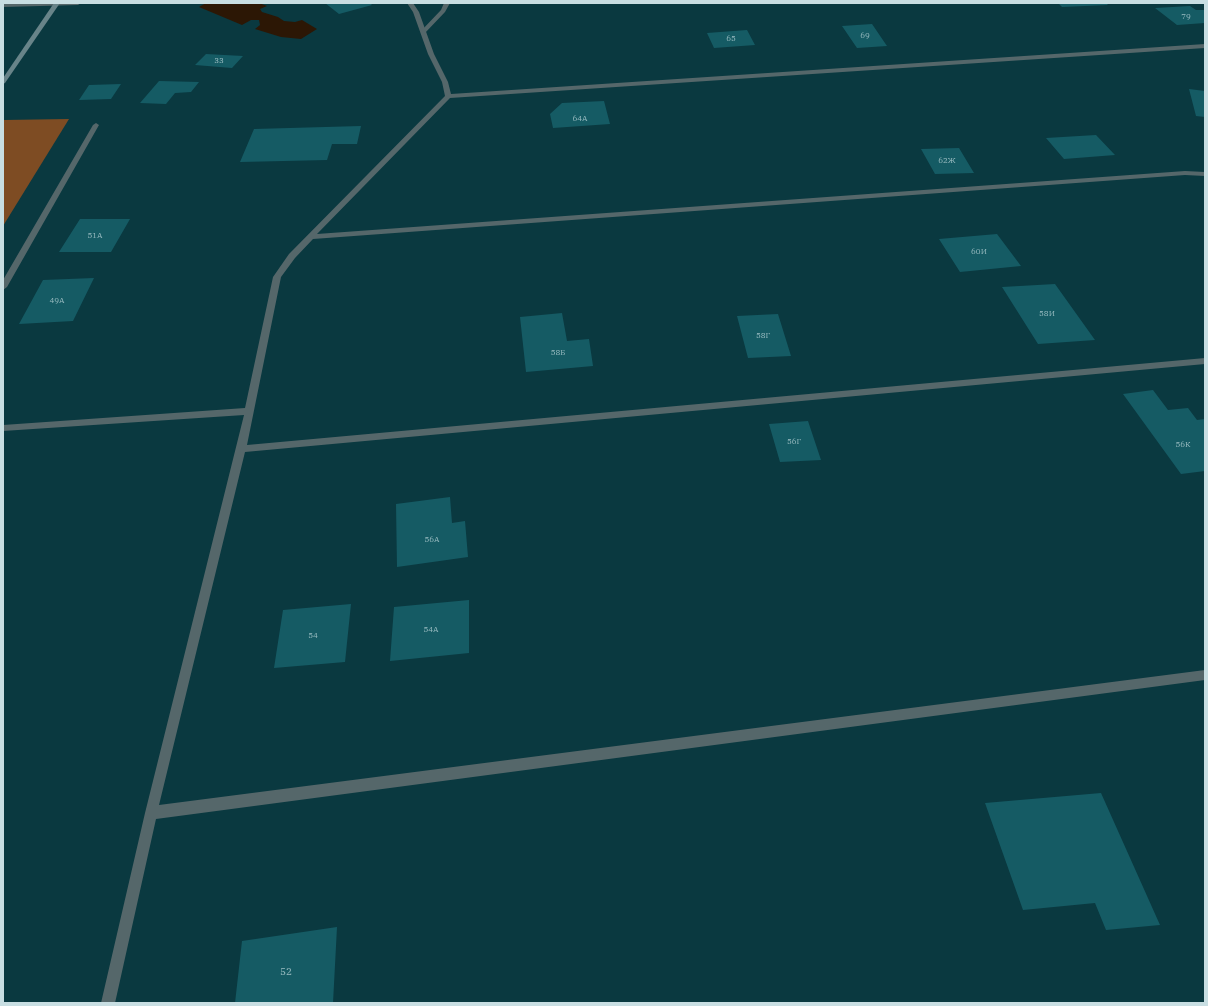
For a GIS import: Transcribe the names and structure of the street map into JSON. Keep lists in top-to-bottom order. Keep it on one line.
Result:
{"house_numbers":["79","69","65","33","64А","62Ж","51А","60И","49А","58И","58Г","58Б","56Г","56К","56А","54А","54","52"]}
